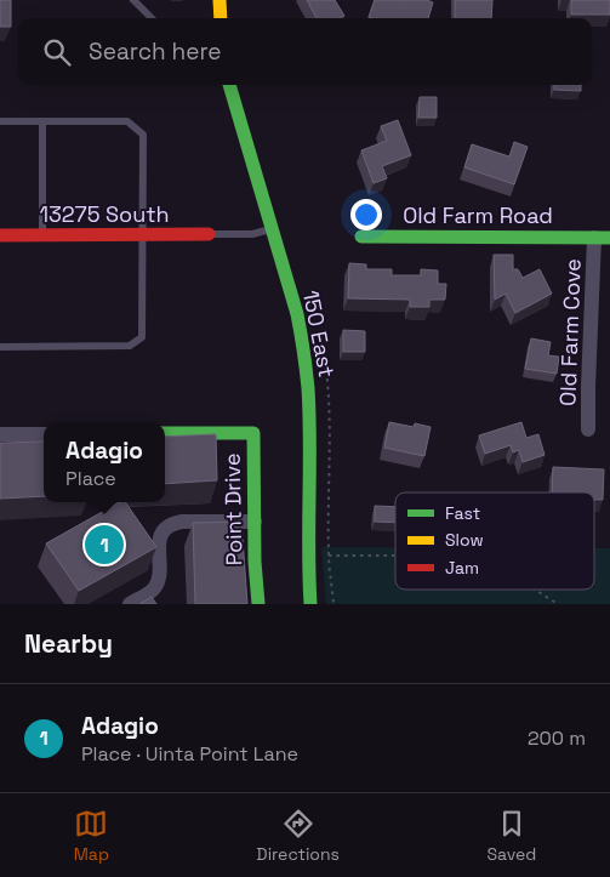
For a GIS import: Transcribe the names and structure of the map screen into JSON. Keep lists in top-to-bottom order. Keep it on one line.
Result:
{"streets":{"street":["13275 South","Old Farm Road","Old Farm Cove","150 East","Point Drive"]},"crossings":[["Old Farm Road","Old Farm Cove"]],"legend":["Fast","Slow","Jam"],"page":{"search":"Search here","popup":["Adagio","Place"],"pins":"1","heading":"Nearby","list":[{"mark":"1","name":"Adagio","note":"Place · Uinta Point Lane","value":"200 m"}],"nav":["Map","Directions","Saved"]}}
